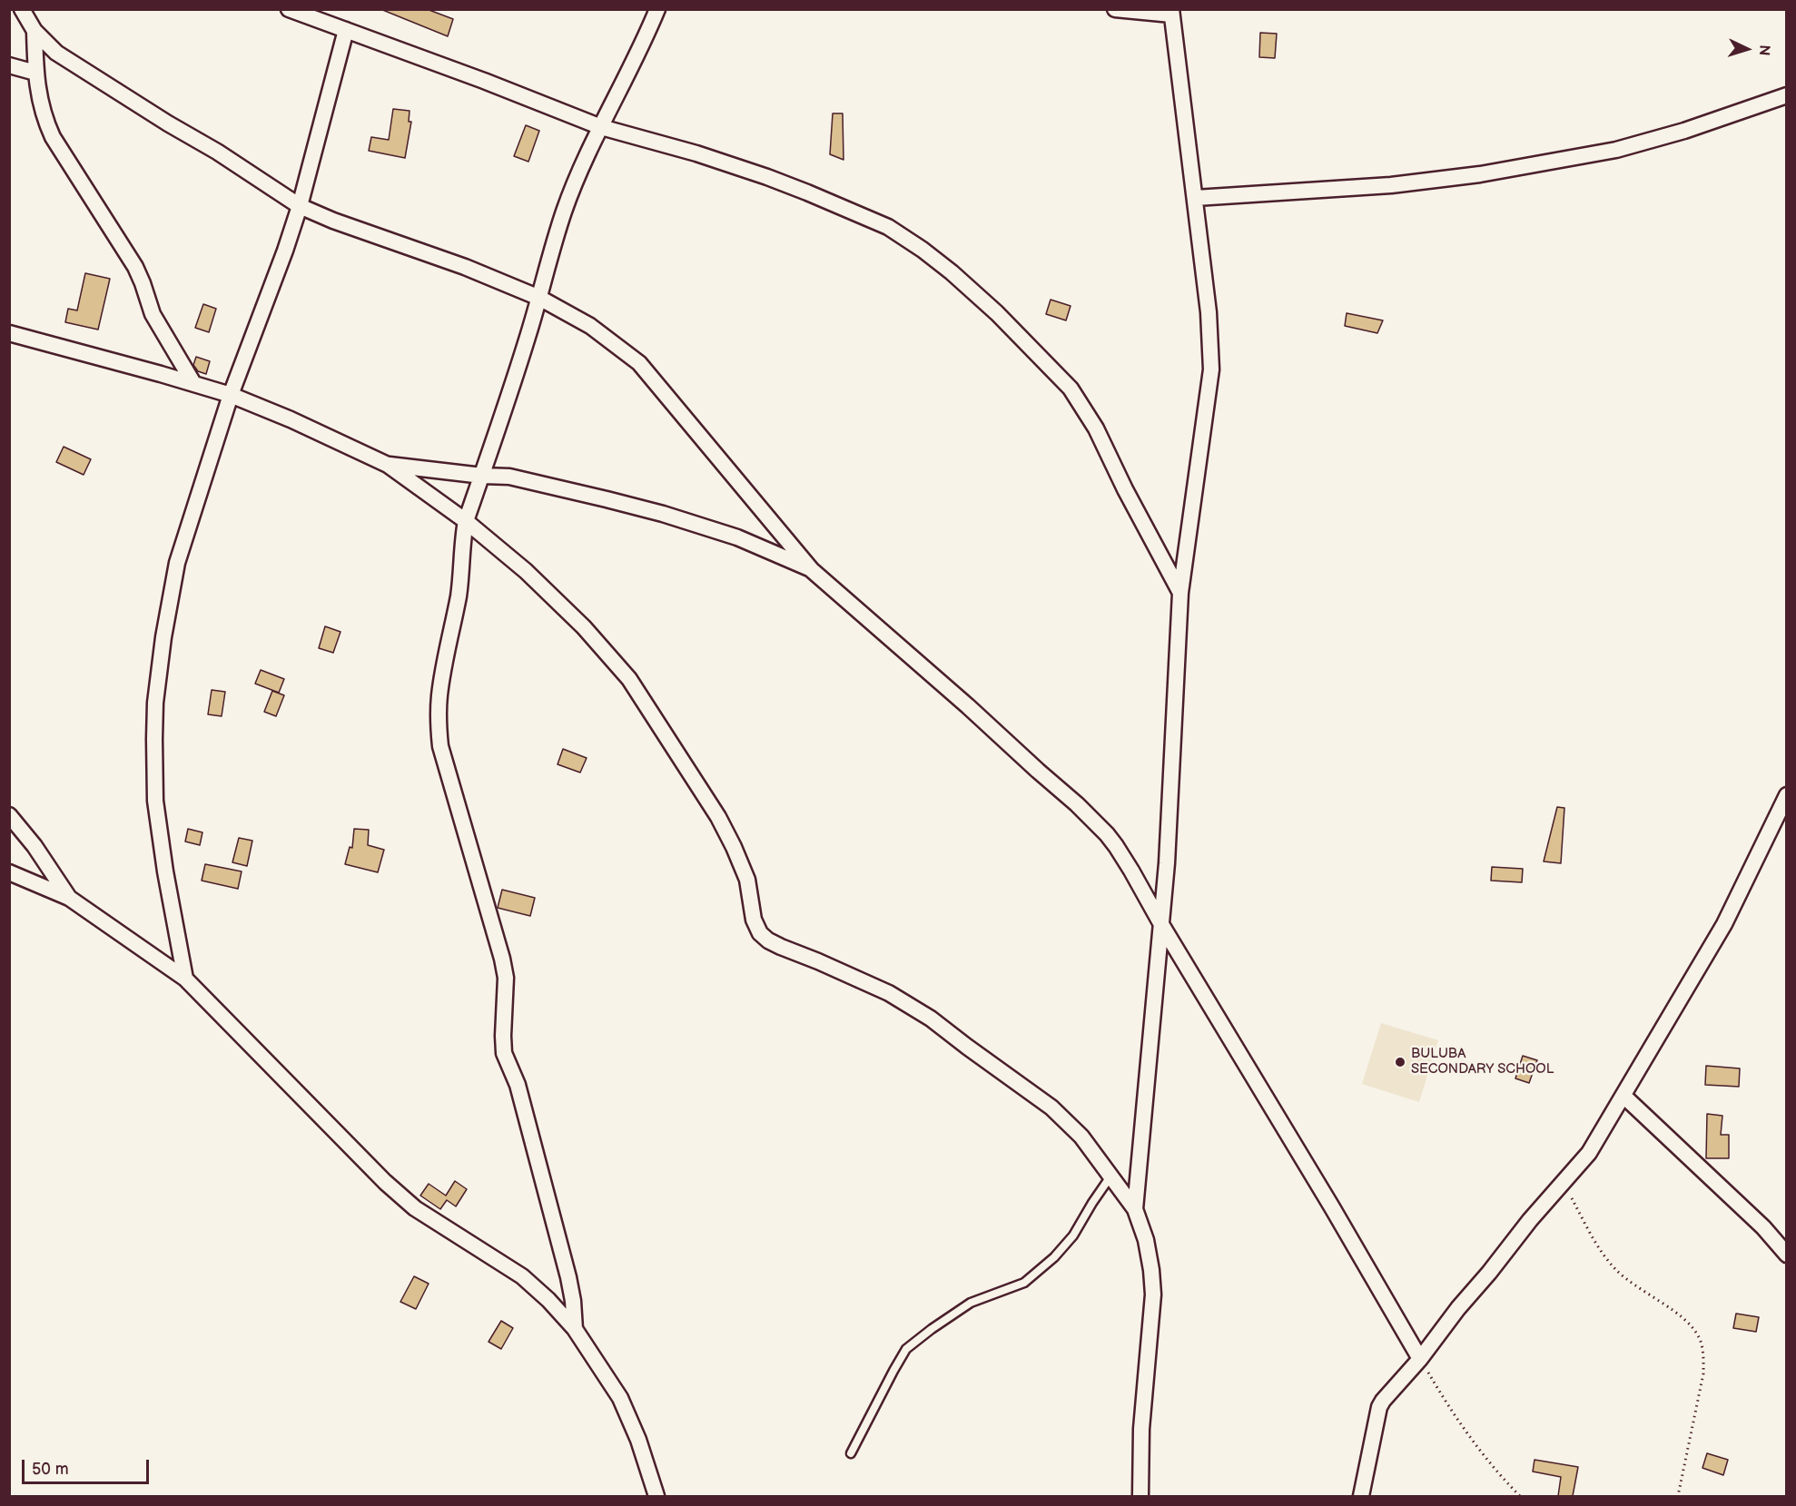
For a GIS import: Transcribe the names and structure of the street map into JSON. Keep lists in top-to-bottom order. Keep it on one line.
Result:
{"places":["BULUBA SECONDARY SCHOOL"],"scale_bar":"50 m","north":"right"}
